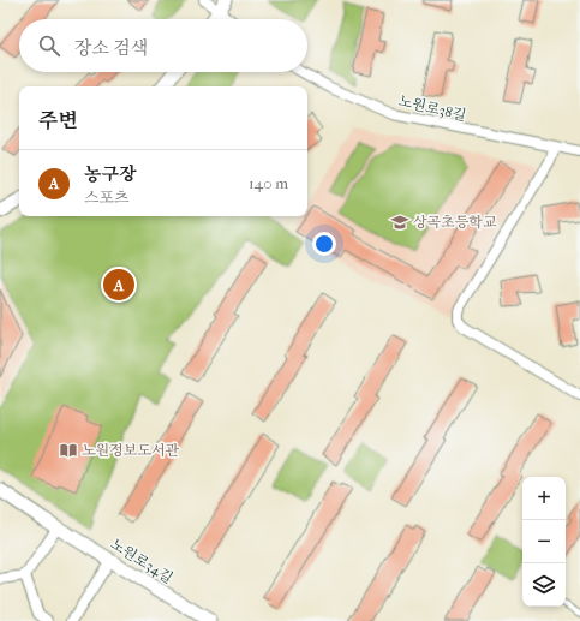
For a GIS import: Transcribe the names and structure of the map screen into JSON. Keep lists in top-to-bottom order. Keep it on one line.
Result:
{"streets":{"street":["노원로38길","노원로34길"]},"places":{"school or university":["상곡초등학교"],"library":["노원정보도서관"]},"page":{"search":"장소 검색","heading":"주변","list":[{"mark":"A","name":"농구장","note":"스포츠","value":"140 m"}],"pins":"A","map_buttons":["+","−"]}}
